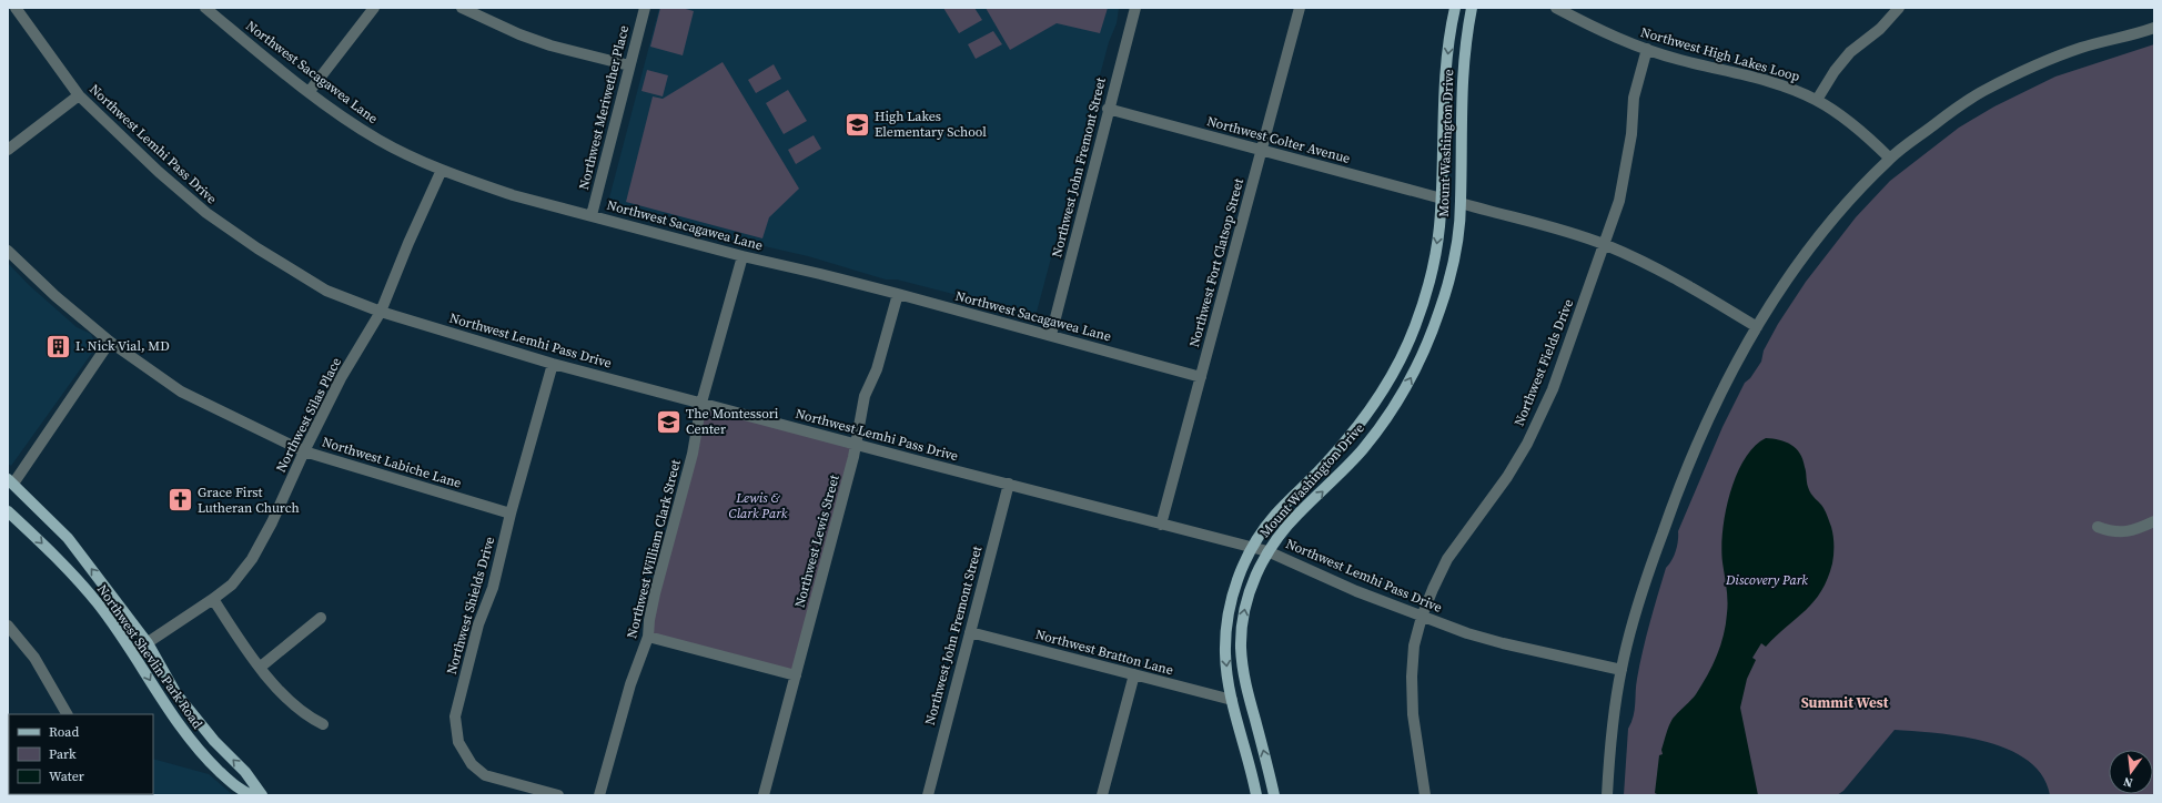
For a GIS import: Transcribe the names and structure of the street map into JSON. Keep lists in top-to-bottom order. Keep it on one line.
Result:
{"streets":{"main road":["Mount Washington Drive","Northwest Shevlin Park Road"],"street":["Northwest High Lakes Loop","Northwest Sacagawea Lane","Northwest Meriwether Place","Northwest Colter Avenue","Northwest Lemhi Pass Drive","Northwest John Fremont Street","Northwest Fort Clatsop Street","Northwest Fields Drive","Northwest Silas Place","Northwest Labiche Lane","Northwest Lewis Street","Northwest William Clark Street","Northwest Shields Drive","Northwest Bratton Lane"]},"crossings":[["Northwest High Lakes Loop","Northwest Fields Drive"],["Northwest Sacagawea Lane","Northwest Meriwether Place"],["Northwest Sacagawea Lane","Northwest John Fremont Street"],["Northwest Sacagawea Lane","Northwest Fort Clatsop Street"],["Northwest Sacagawea Lane","Northwest Silas Place"],["Northwest Sacagawea Lane","Northwest Lewis Street"],["Northwest Sacagawea Lane","Northwest William Clark Street"],["Northwest Colter Avenue","Mount Washington Drive"],["Northwest Colter Avenue","Northwest John Fremont Street"],["Northwest Colter Avenue","Northwest Fort Clatsop Street"],["Mount Washington Drive","Northwest Lemhi Pass Drive"],["Mount Washington Drive","Northwest Bratton Lane"],["Northwest Lemhi Pass Drive","Northwest John Fremont Street"],["Northwest Lemhi Pass Drive","Northwest Fort Clatsop Street"],["Northwest Lemhi Pass Drive","Northwest Fields Drive"],["Northwest Lemhi Pass Drive","Northwest Silas Place"],["Northwest Lemhi Pass Drive","Northwest Lewis Street"],["Northwest Lemhi Pass Drive","Northwest William Clark Street"],["Northwest Lemhi Pass Drive","Northwest Shields Drive"],["Northwest John Fremont Street","Northwest Bratton Lane"],["Northwest Silas Place","Northwest Labiche Lane"],["Northwest Silas Place","Northwest Shevlin Park Road"],["Northwest Labiche Lane","Northwest Shields Drive"]],"districts":["Summit West"],"parks":["Lewis & Clark Park","Discovery Park"],"places":{"school or university":["High Lakes Elementary School","The Montessori Center"],"building":["I. Nick Vial, MD"],"church":["Grace First Lutheran Church"]},"legend":["Road","Park","Water"],"north":"bottom"}
